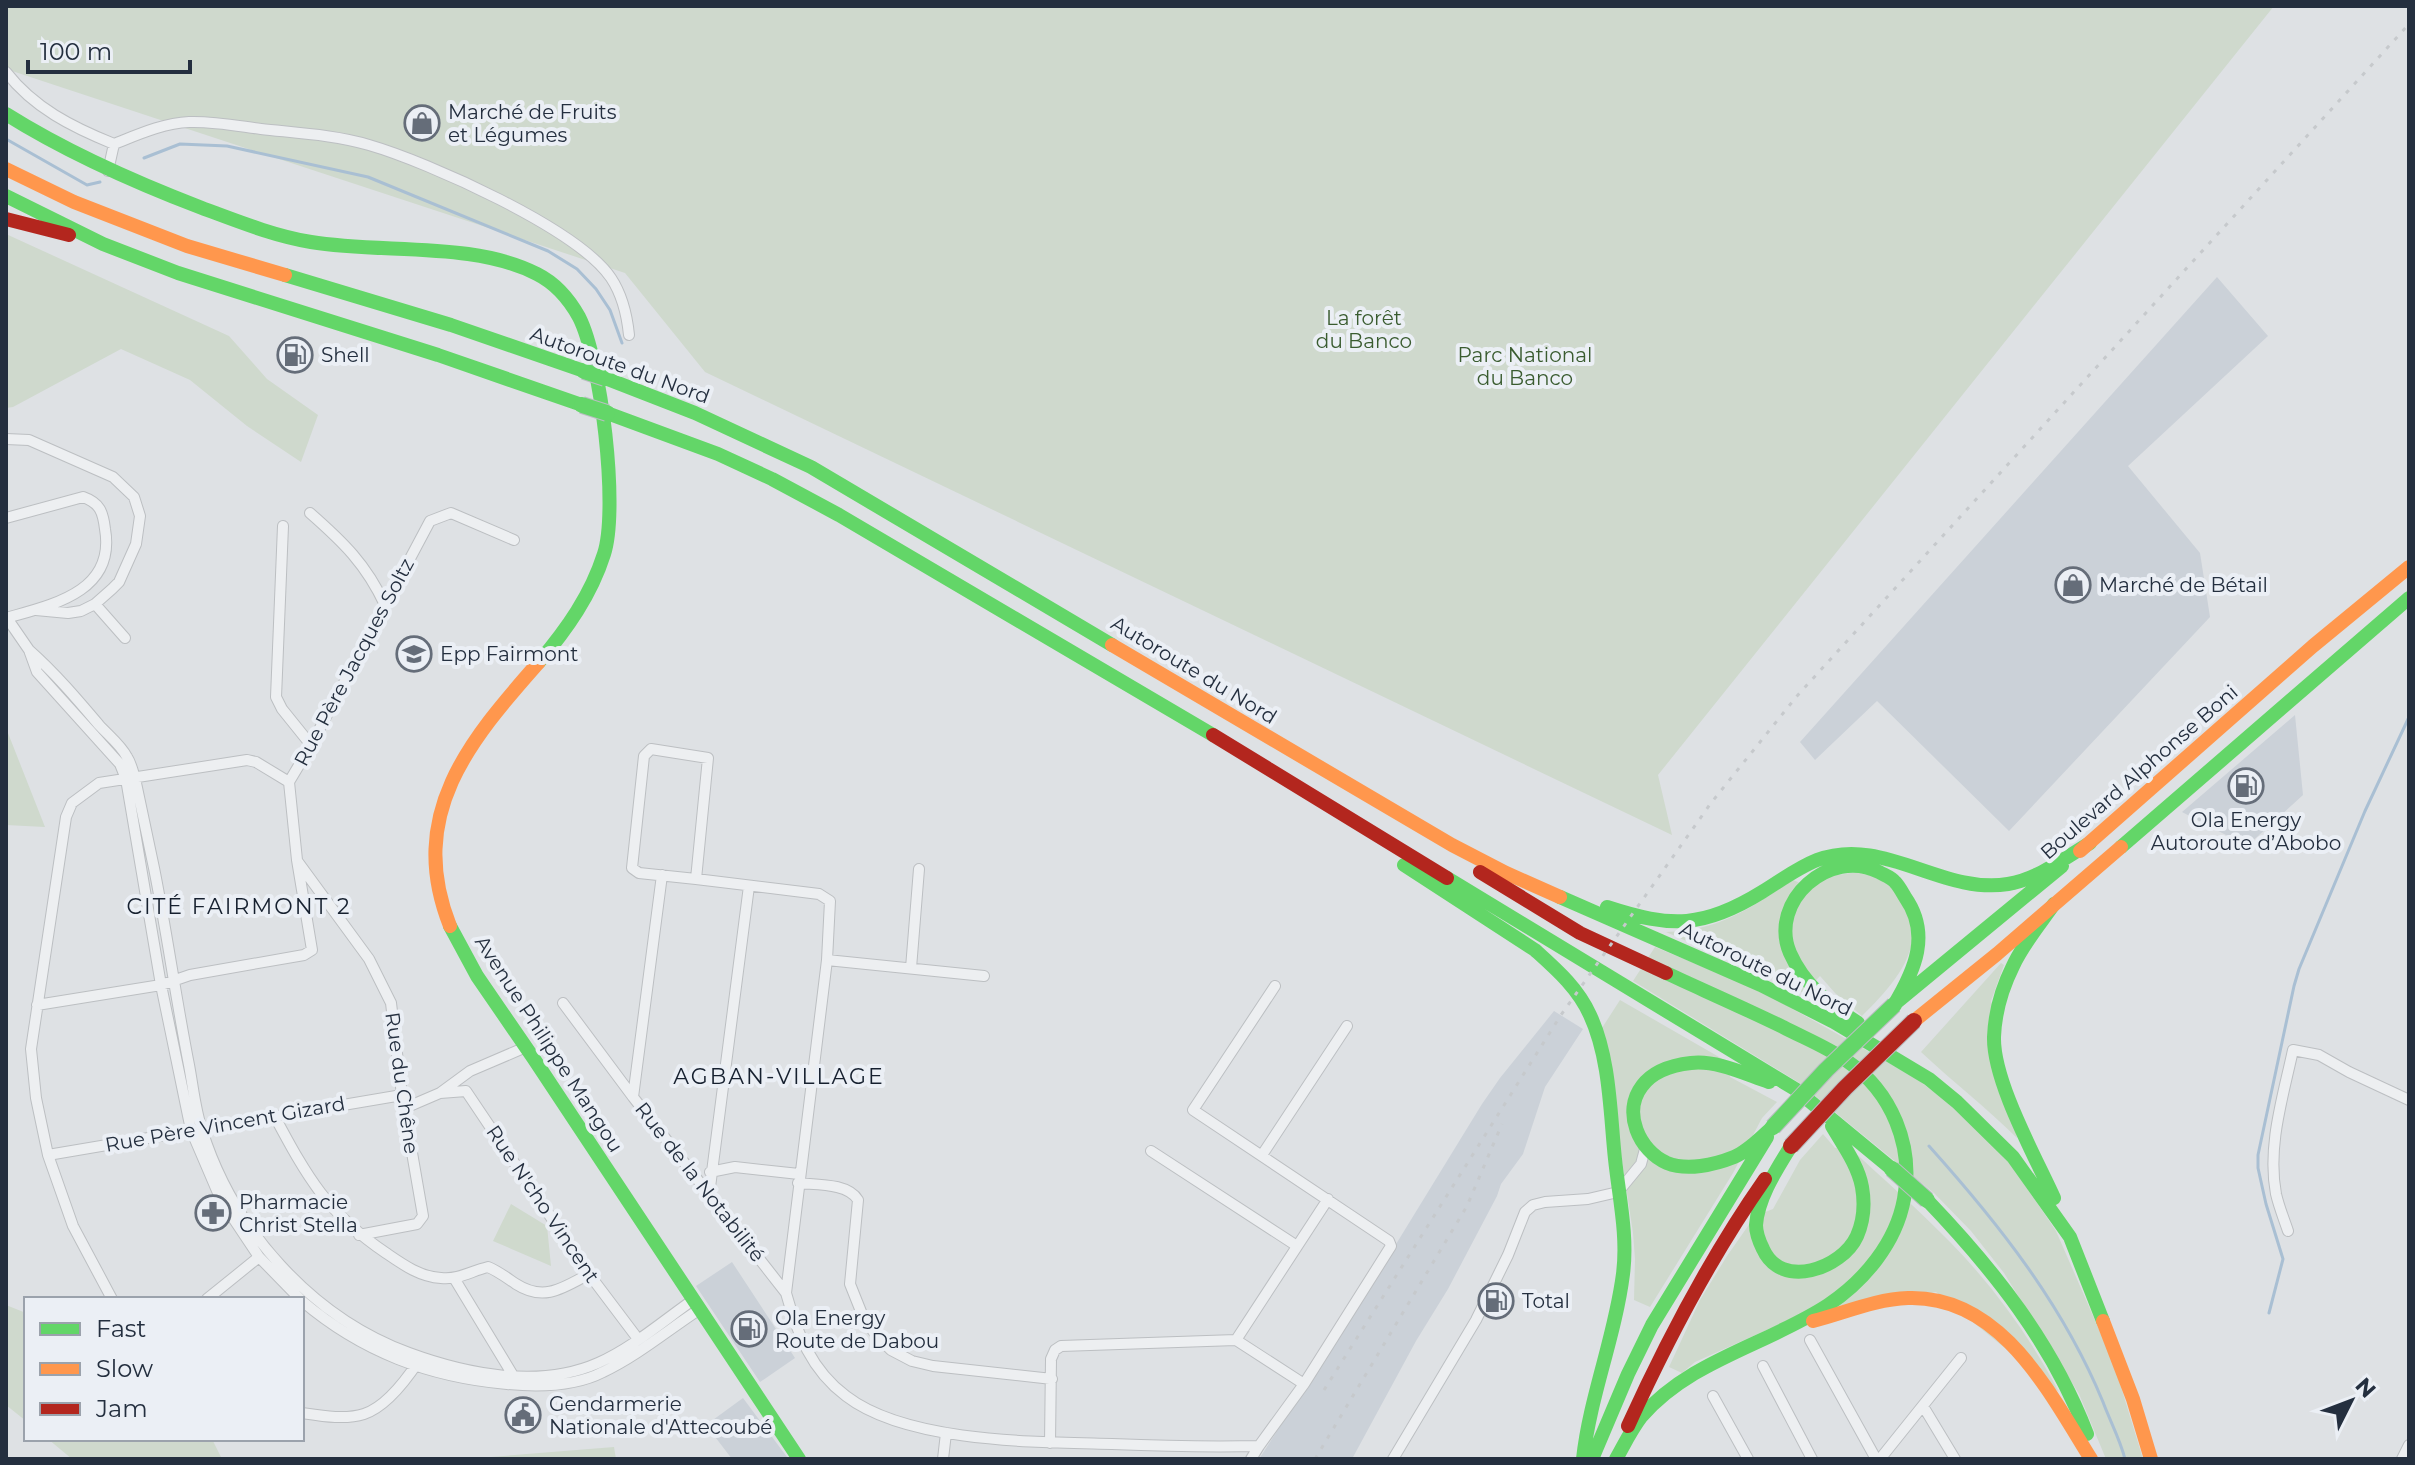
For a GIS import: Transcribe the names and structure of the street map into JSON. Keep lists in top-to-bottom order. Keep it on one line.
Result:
{"streets":{"main road":["Autoroute du Nord","Boulevard Alphonse Boni","Avenue Philippe Mangou"],"street":["Rue Père Jacques Soltz","Rue du Chêne","Rue Père Vincent Gizard","Rue de la Notabilité","Rue N'cho Vincent"]},"crossings":[["Rue Père Jacques Soltz","Rue du Chêne"],["Rue du Chêne","Rue Père Vincent Gizard"]],"districts":["CITÉ FAIRMONT 2","AGBAN-VILLAGE"],"parks":["La forêt du Banco","Parc National du Banco"],"places":{"shop":["Marché de Fruits et Légumes","Marché de Bétail"],"fuel station":["Shell","Ola Energy Autoroute d’Abobo","Total","Ola Energy Route de Dabou"],"school or university":["Epp Fairmont"],"pharmacy":["Pharmacie Christ Stella"],"public building":["Gendarmerie Nationale d'Attecoubé"]},"legend":["Fast","Slow","Jam"],"scale_bar":"100 m","north":"top right"}
